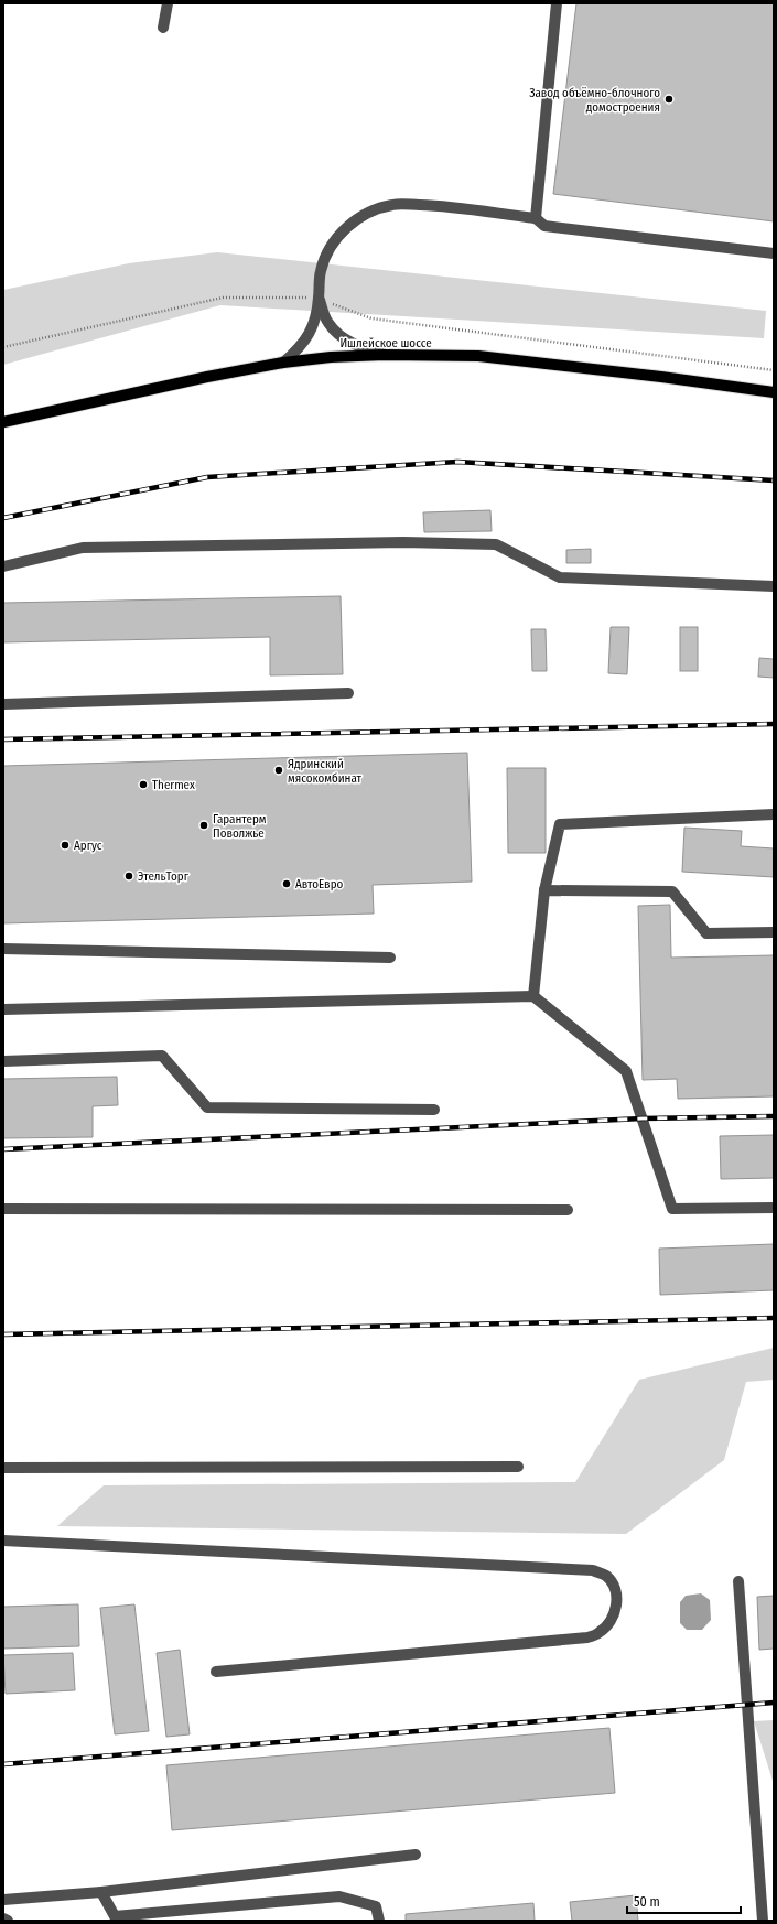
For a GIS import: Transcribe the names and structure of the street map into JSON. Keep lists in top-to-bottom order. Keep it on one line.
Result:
{"streets":{"main road":["Ишлейское шоссе"]},"places":["Завод объёмно-блочного домостроения","Ядринский мясокомбинат","Thermex","Гарантерм Поволжье","Аргус","ЭтельТорг","АвтоЕвро"],"scale_bar":"50 m"}
